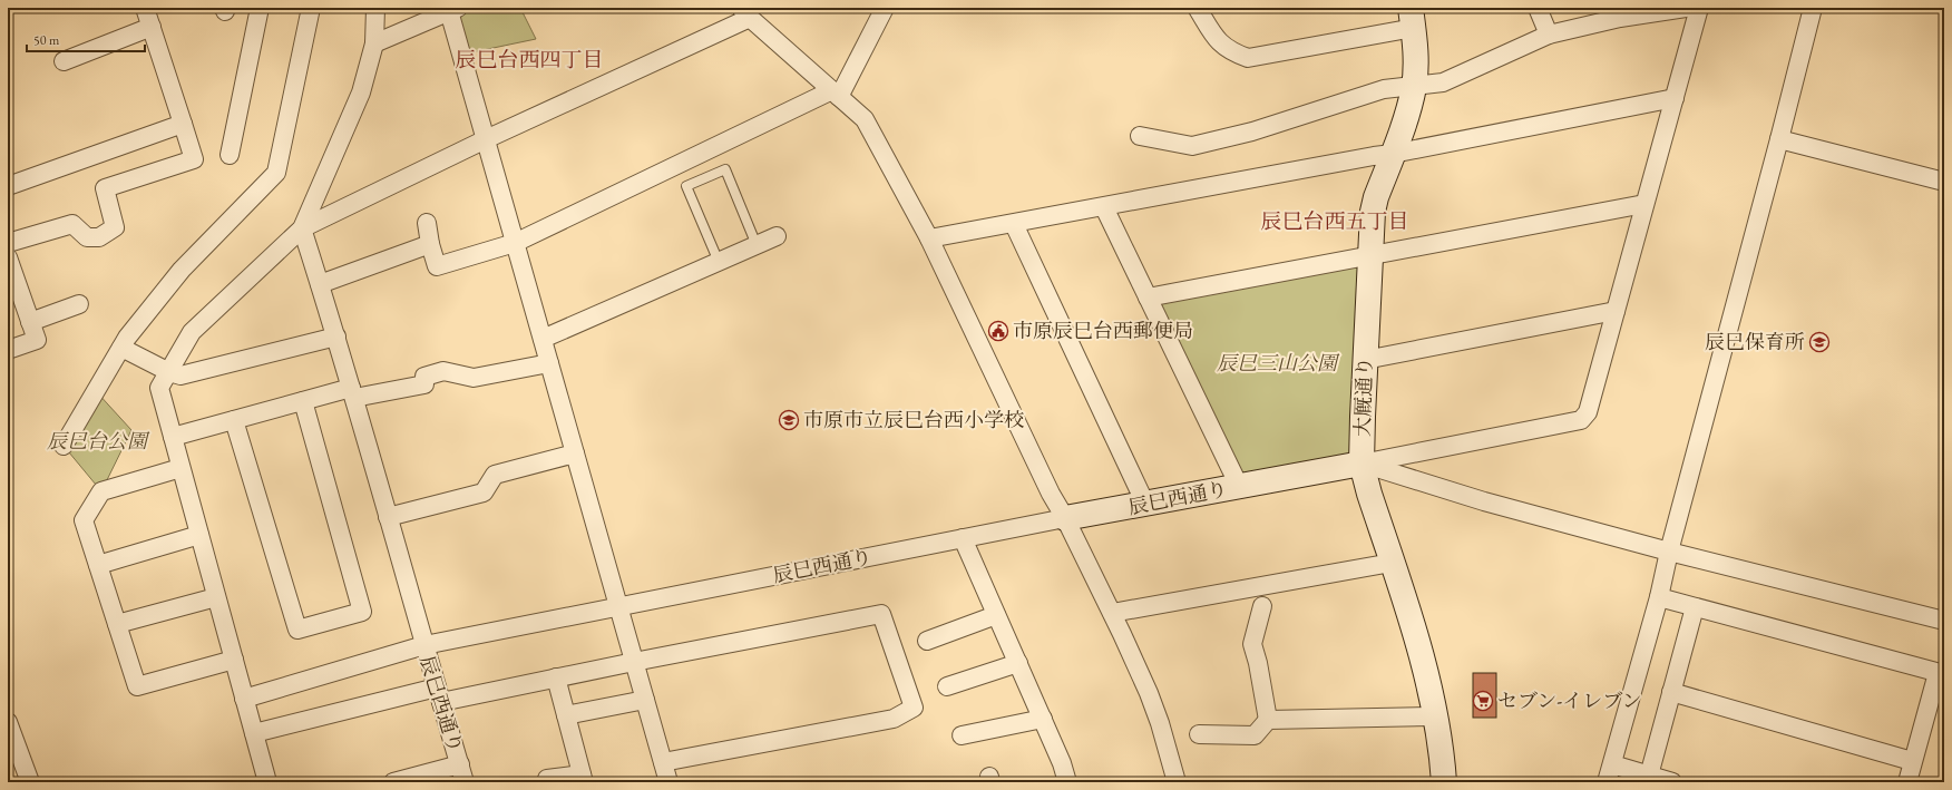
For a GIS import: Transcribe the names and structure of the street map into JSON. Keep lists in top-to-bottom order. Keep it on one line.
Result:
{"streets":{"street":["大厩通り","辰巳西通り"]},"crossings":[["大厩通り","辰巳西通り"]],"districts":["辰巳台西四丁目","辰巳台西五丁目"],"parks":["辰巳三山公園","辰巳台公園"],"places":{"public building":["市原辰巳台西郵便局"],"school or university":["辰巳保育所","市原市立辰巳台西小学校"],"supermarket":["セブン-イレブン"]},"scale_bar":"50 m"}
